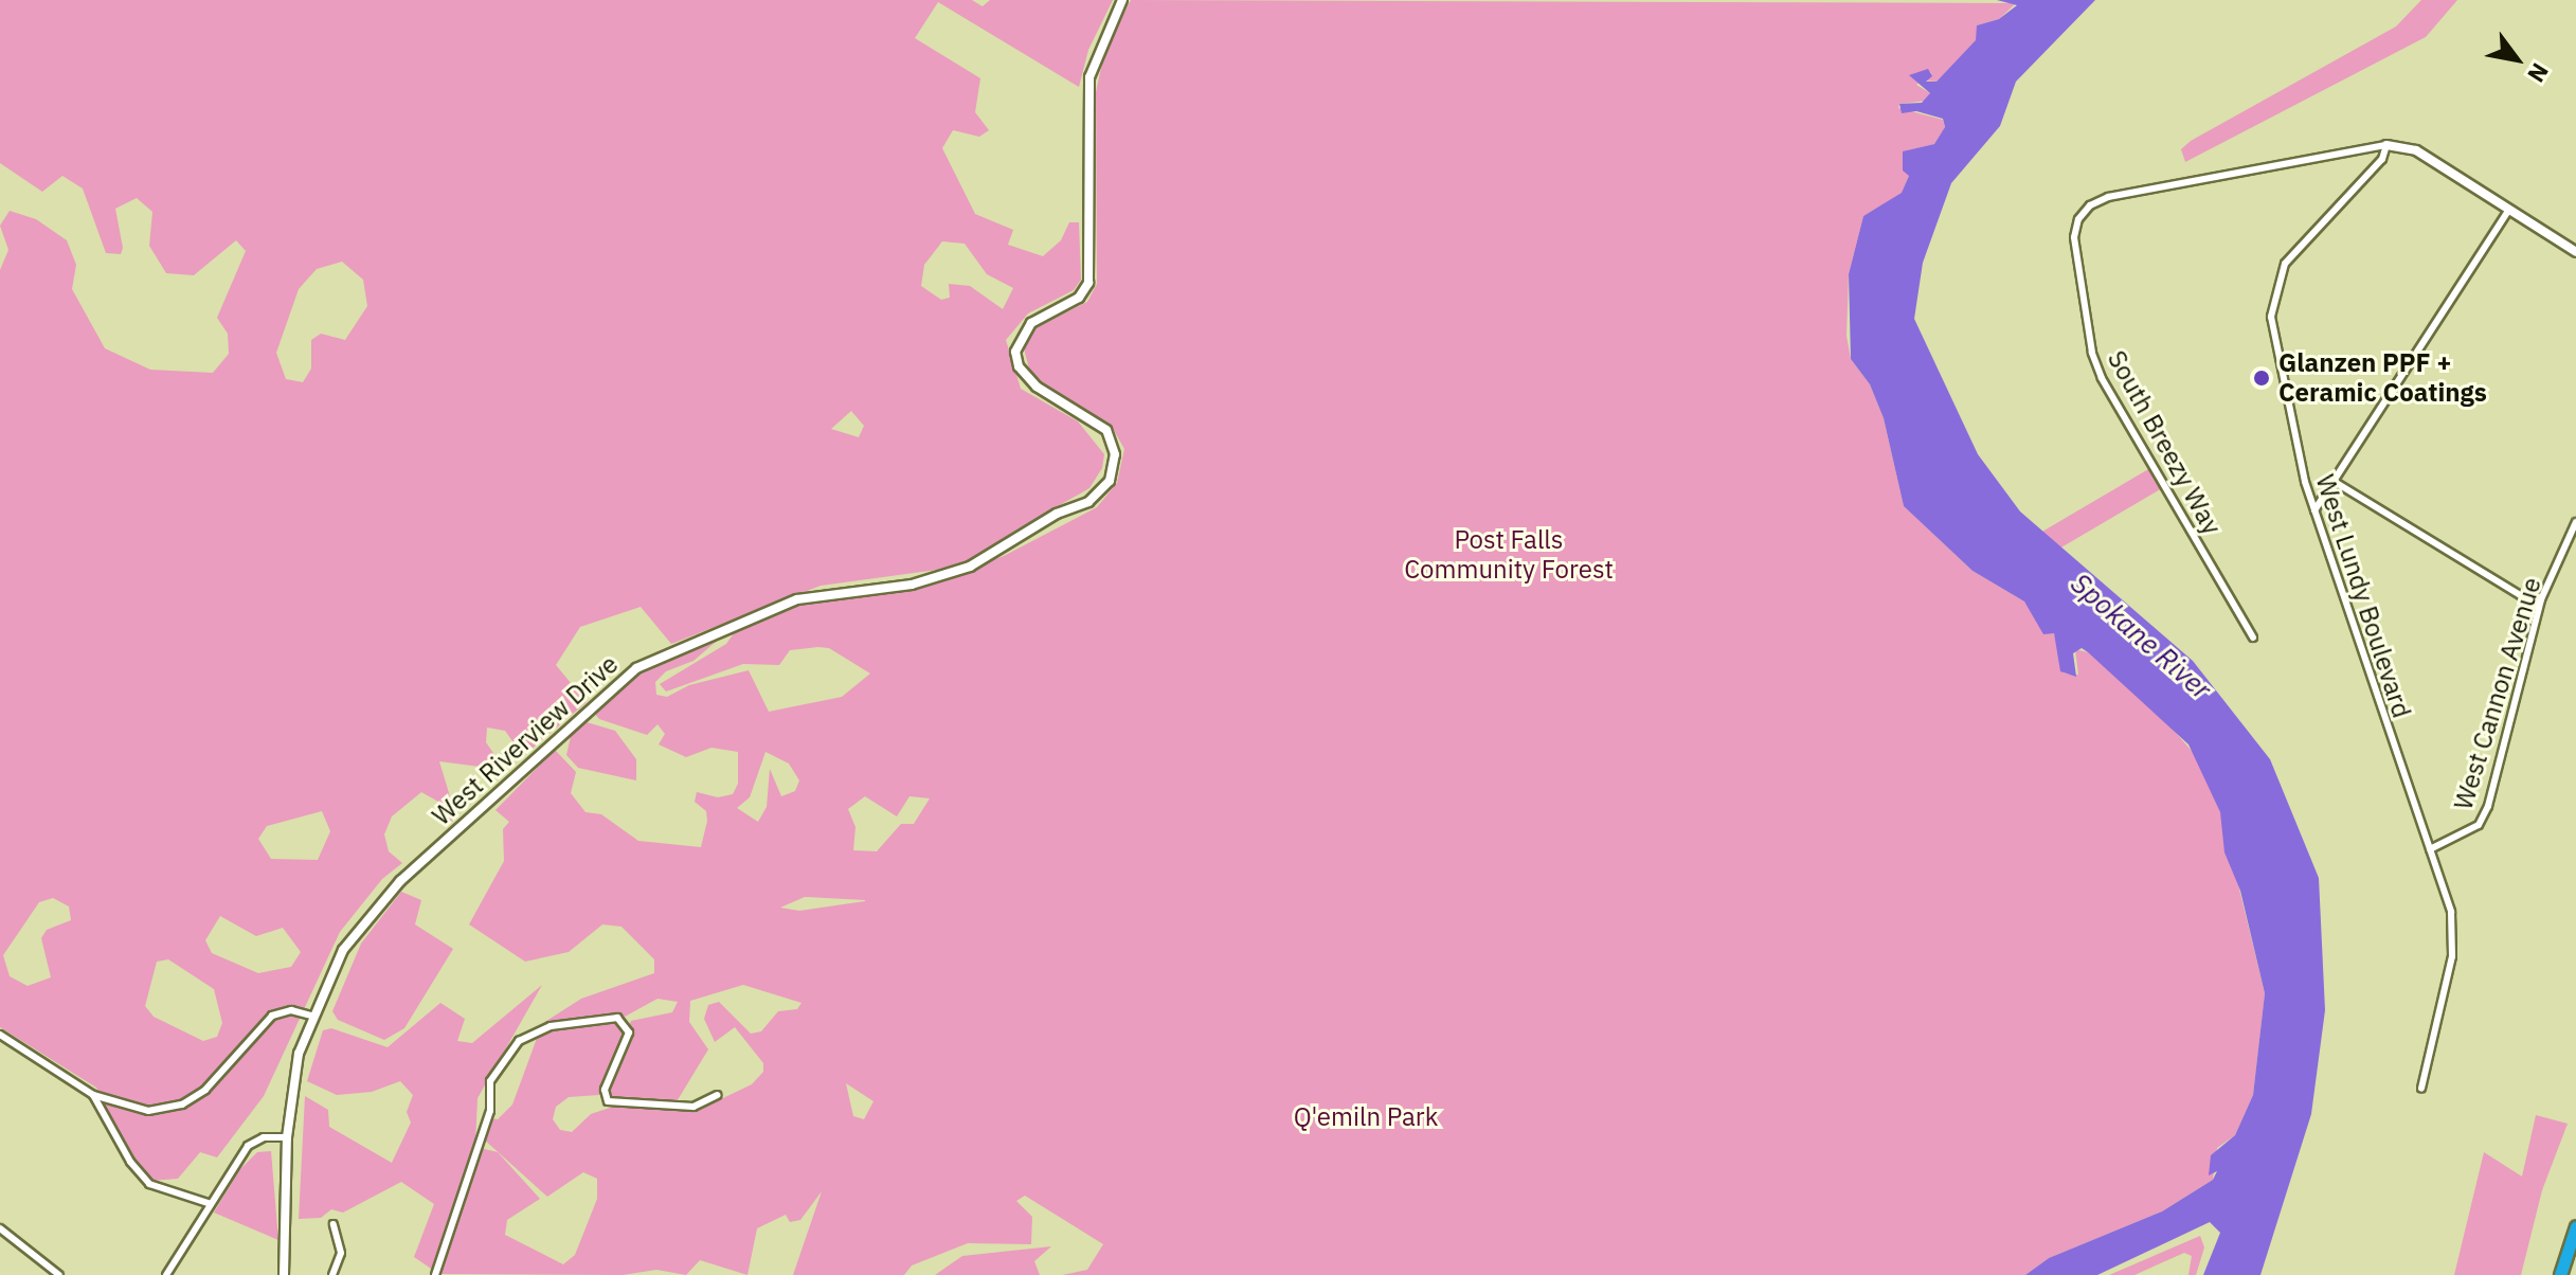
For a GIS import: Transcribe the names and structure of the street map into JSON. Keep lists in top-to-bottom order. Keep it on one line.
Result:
{"streets":{"street":["South Breezy Way","West Lundy Boulevard","West Cannon Avenue","West Riverview Drive"]},"crossings":[["South Breezy Way","West Lundy Boulevard"],["West Lundy Boulevard","West Cannon Avenue"]],"water":["Spokane River"],"parks":["Post Falls Community Forest","Q'emiln Park"],"places":["Glanzen PPF + Ceramic Coatings"],"north":"bottom right"}
